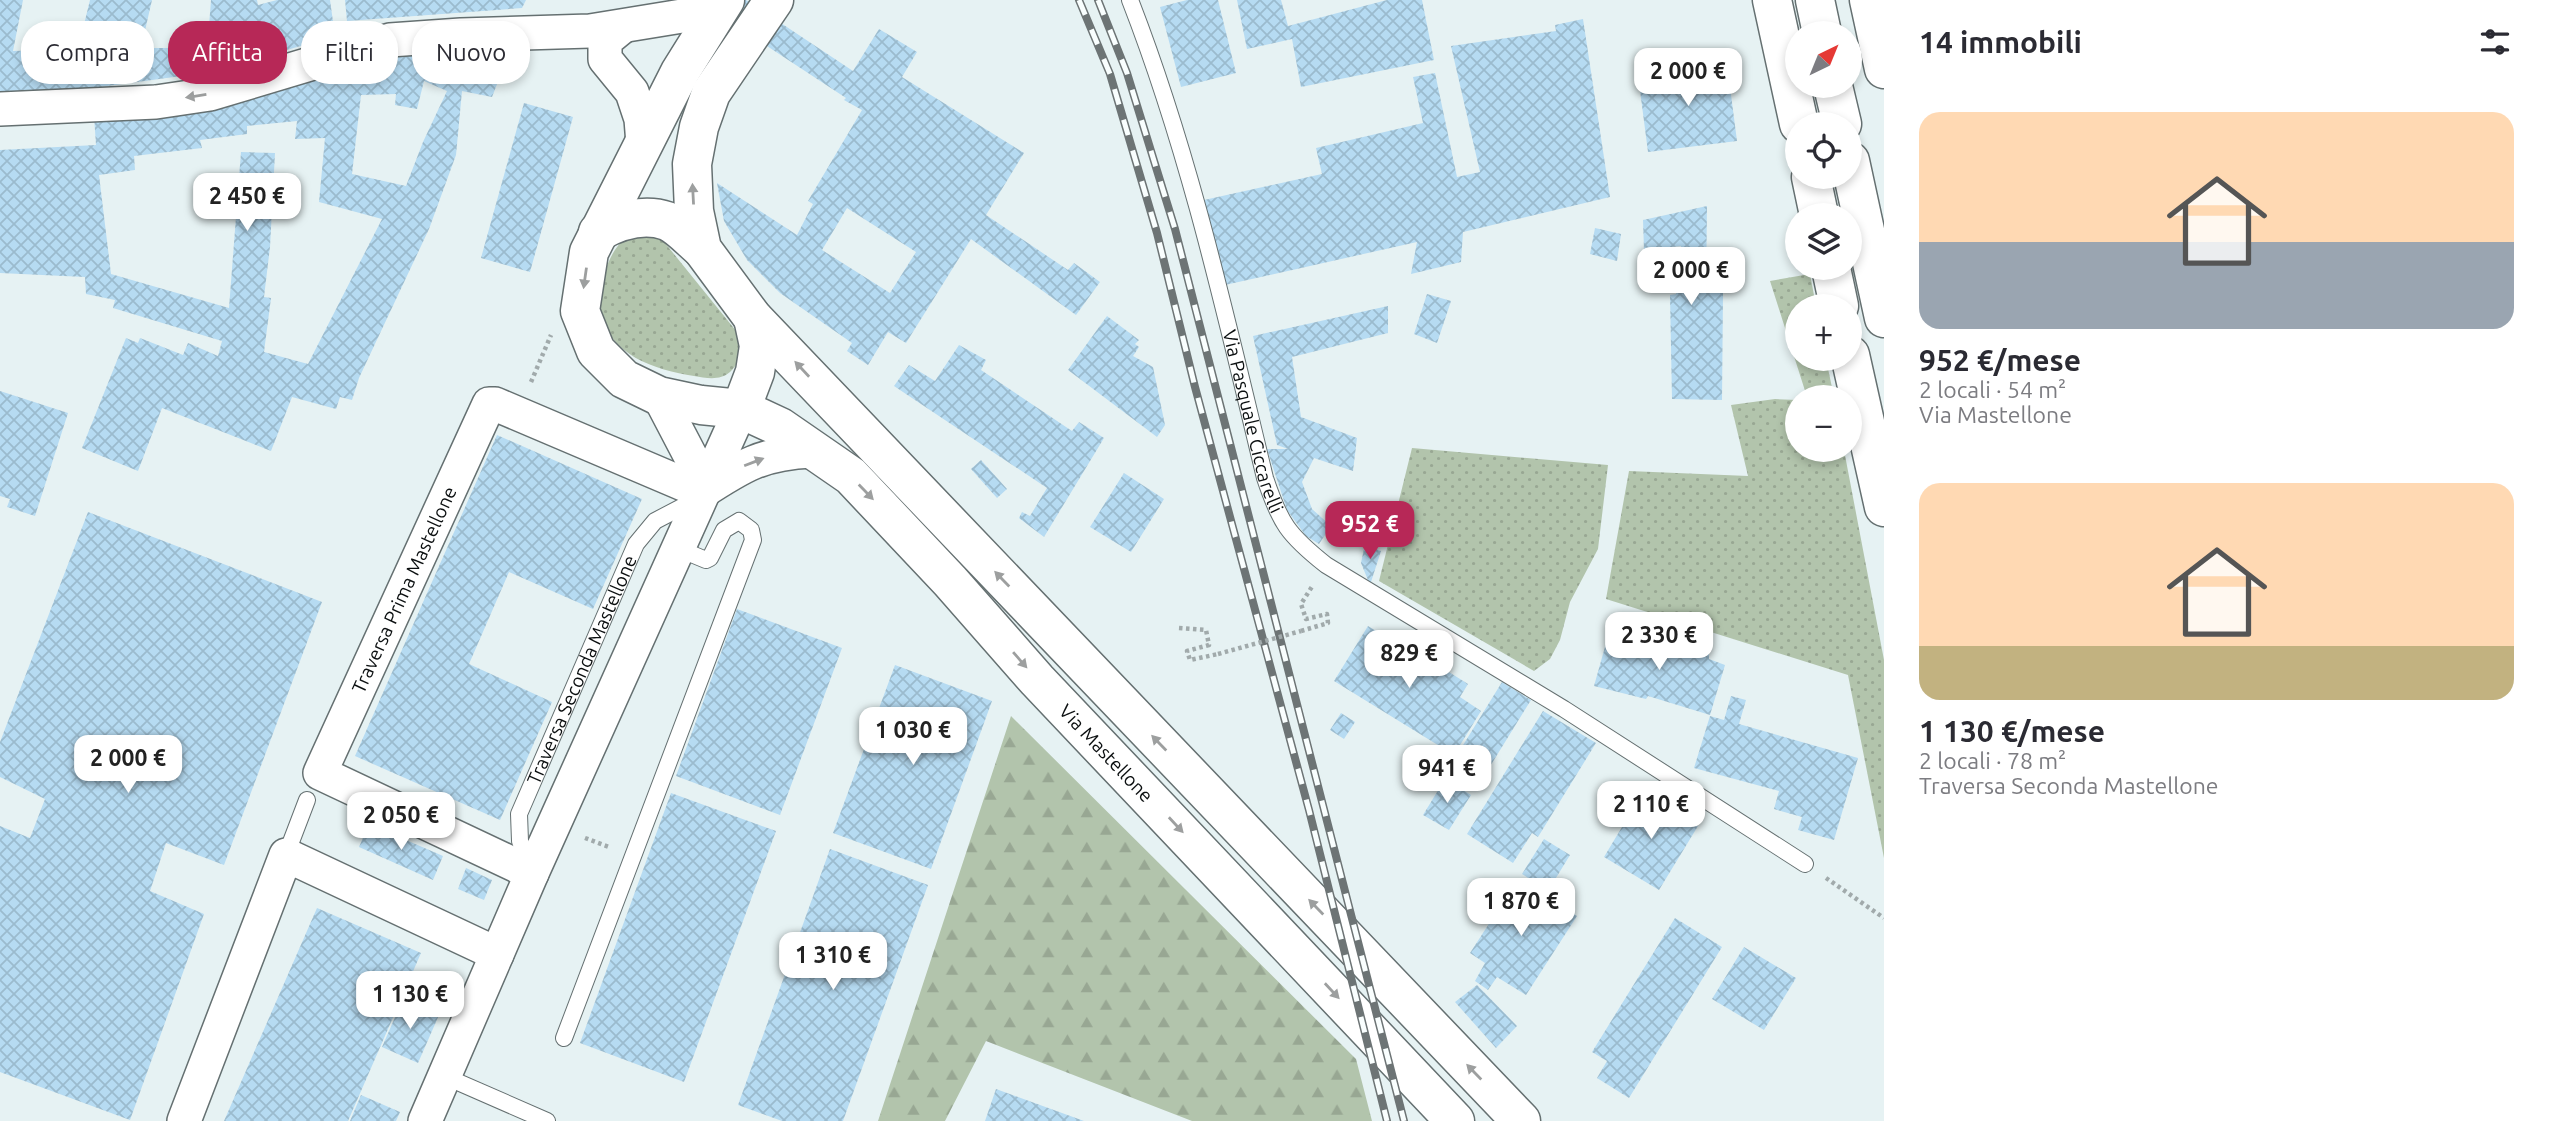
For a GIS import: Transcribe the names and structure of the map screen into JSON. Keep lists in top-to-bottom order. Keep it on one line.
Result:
{"streets":{"main road":["Via Mastellone"],"street":["Traversa Prima Mastellone","Traversa Seconda Mastellone"],"lane":["Via Pasquale Ciccarelli"]},"crossings":[["Traversa Prima Mastellone","Traversa Seconda Mastellone"],["Traversa Seconda Mastellone","Via Mastellone"]],"north":"top right","page":{"heading":"14 immobili","map_buttons":["+","−"],"chip":["Compra","Affitta","Filtri","Nuovo"],"price":["2 000 €","2 450 €","2 000 €","952 €","2 330 €","829 €","1 030 €","2 000 €","941 €","2 110 €","2 050 €","1 870 €","1 310 €","1 130 €"],"list":[{"name":"952 €/mese","note":"2 locali · 54 m² · Via Mastellone"},{"name":"1 130 €/mese","note":"2 locali · 78 m² · Traversa Seconda Mastellone"}]}}
